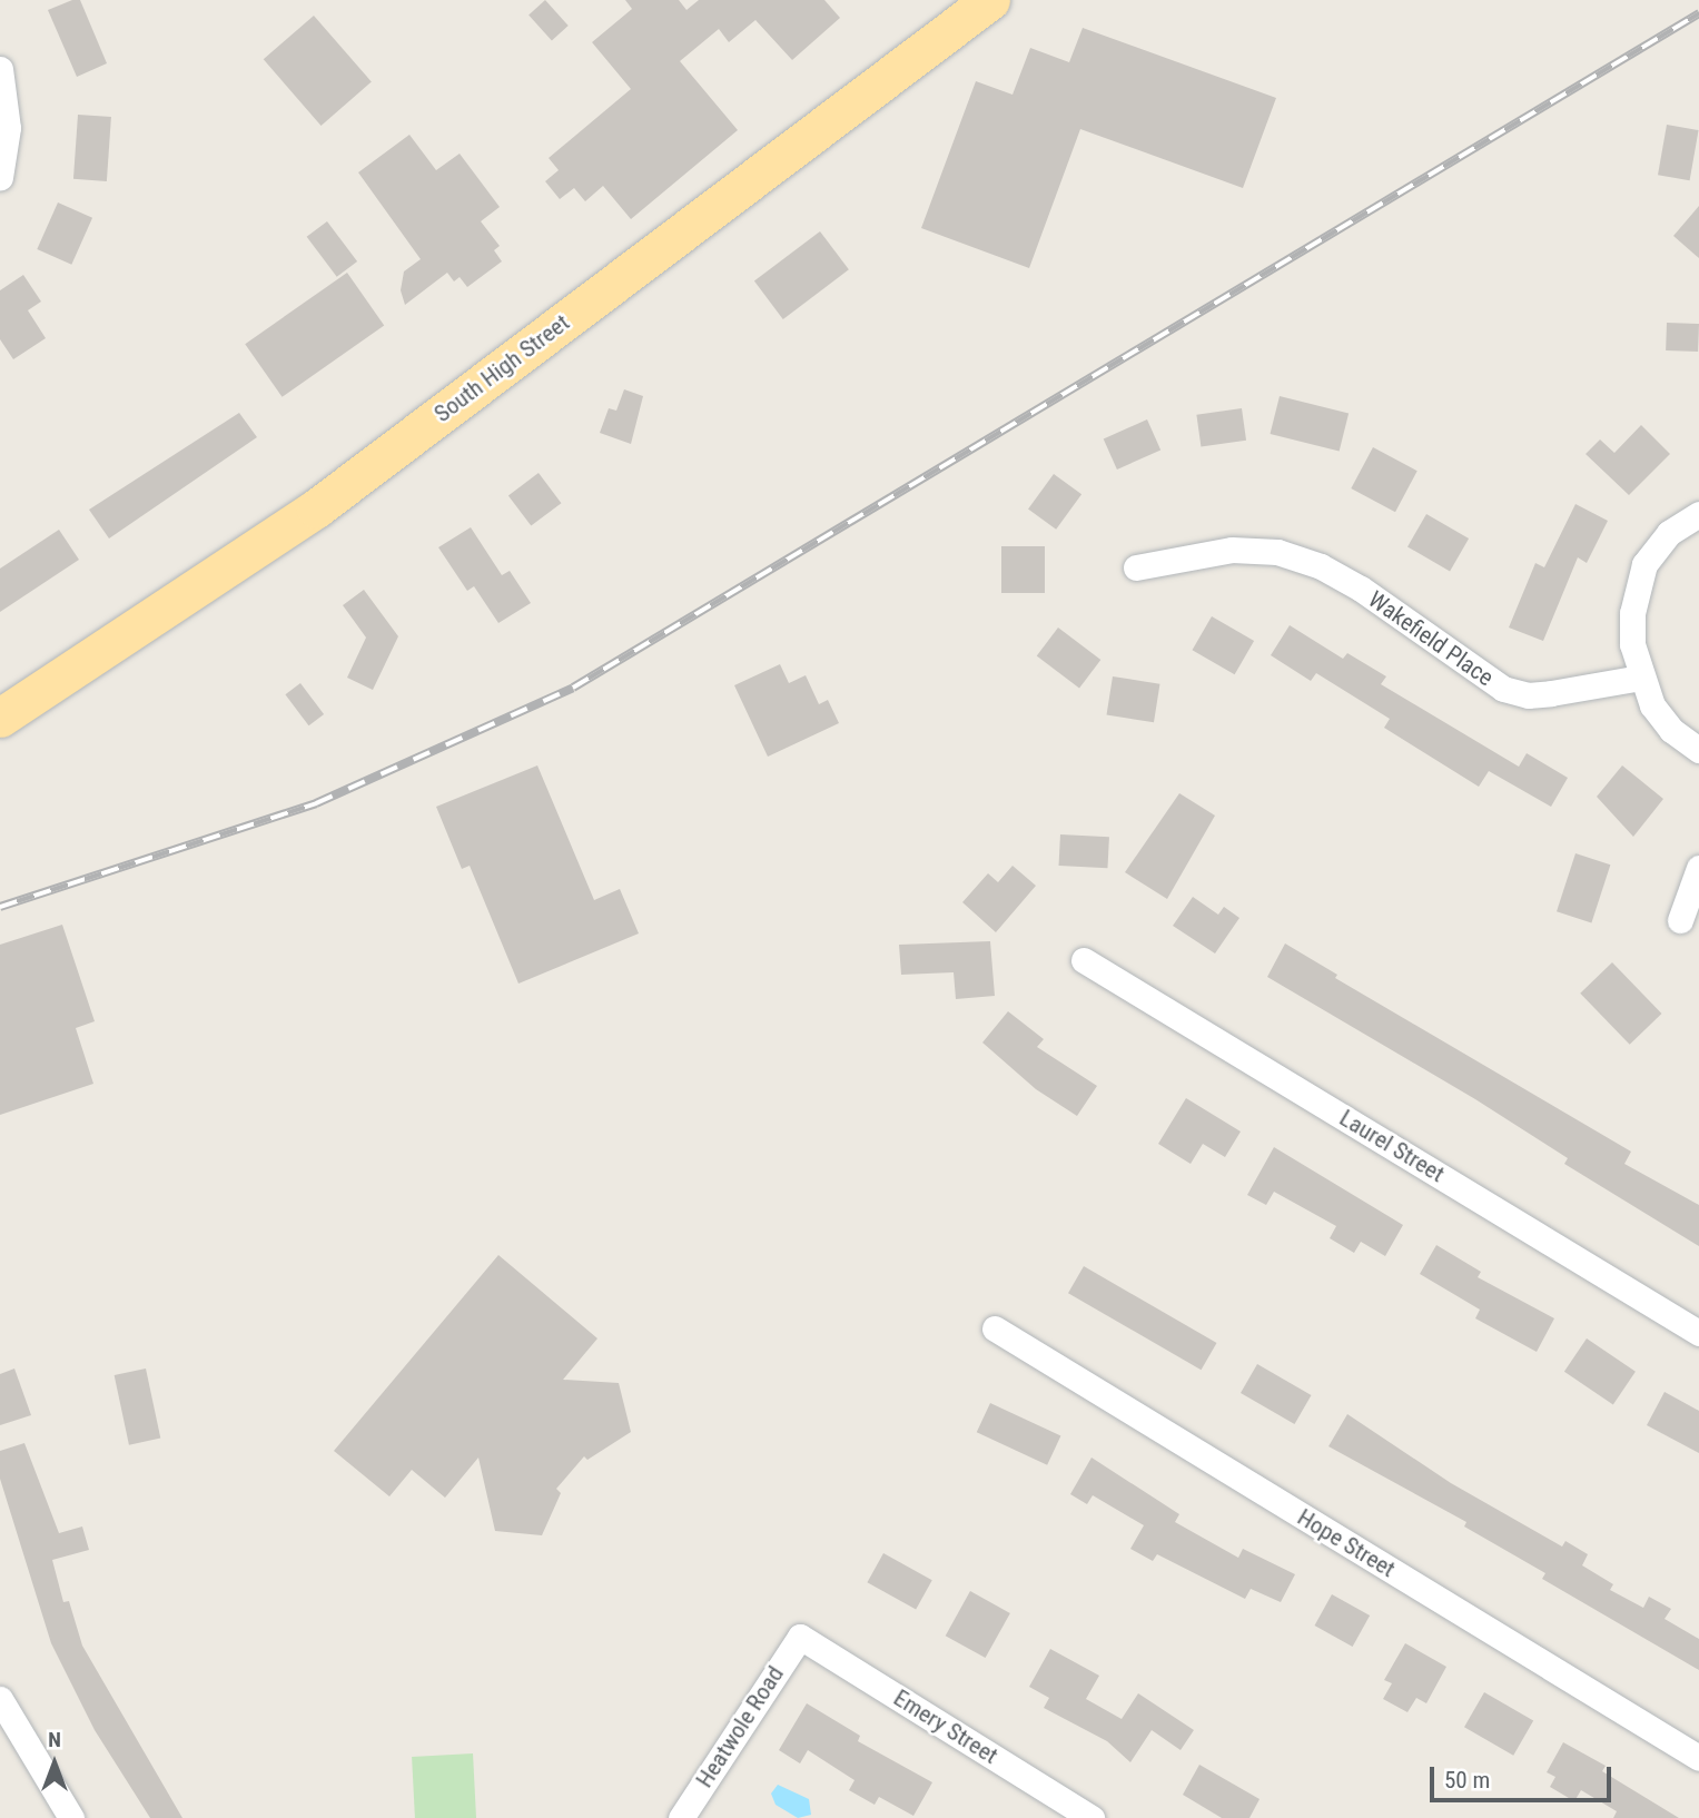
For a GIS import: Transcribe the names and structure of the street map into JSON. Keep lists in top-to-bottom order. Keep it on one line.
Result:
{"streets":{"main road":["South High Street"],"street":["Wakefield Place","Laurel Street","Hope Street","Heatwole Road","Emery Street"]},"crossings":[["Heatwole Road","Emery Street"]],"scale_bar":"50 m","north":"top"}
